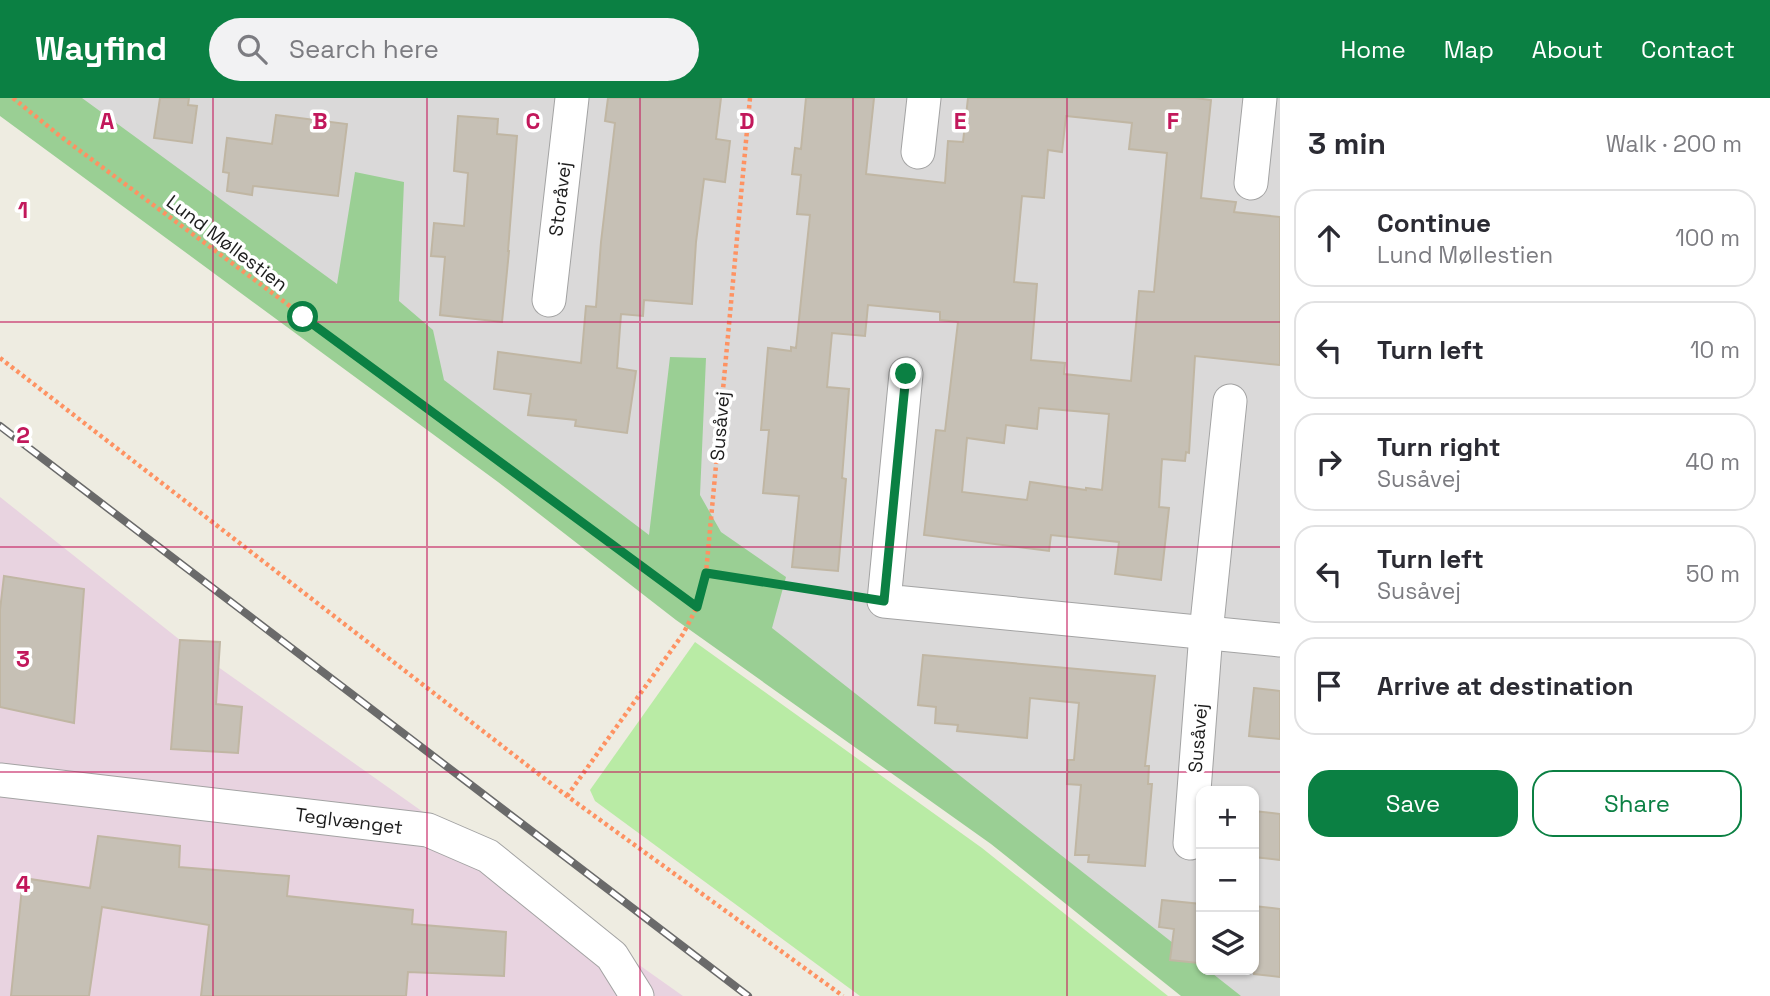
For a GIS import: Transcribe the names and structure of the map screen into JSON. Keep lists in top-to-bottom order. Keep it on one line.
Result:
{"streets":{"street":["Storåvej","Susåvej","Teglvænget"],"path":["Lund Møllestien"]},"crossings":[["Lund Møllestien","Susåvej"]],"page":{"header":"Wayfind","search":"Search here","nav":["Home","Map","About","Contact"],"heading":["3 min","Walk · 200 m"],"list":[["Continue","Lund Møllestien","100 m"],["Turn left","10 m"],["Turn right","Susåvej","40 m"],["Turn left","Susåvej","50 m"],"Arrive at destination"],"buttons":["Save","Share"],"map_buttons":["+","−"]},"grid":{"columns":["A","B","C","D","E","F"],"rows":["1","2","3","4"]}}
